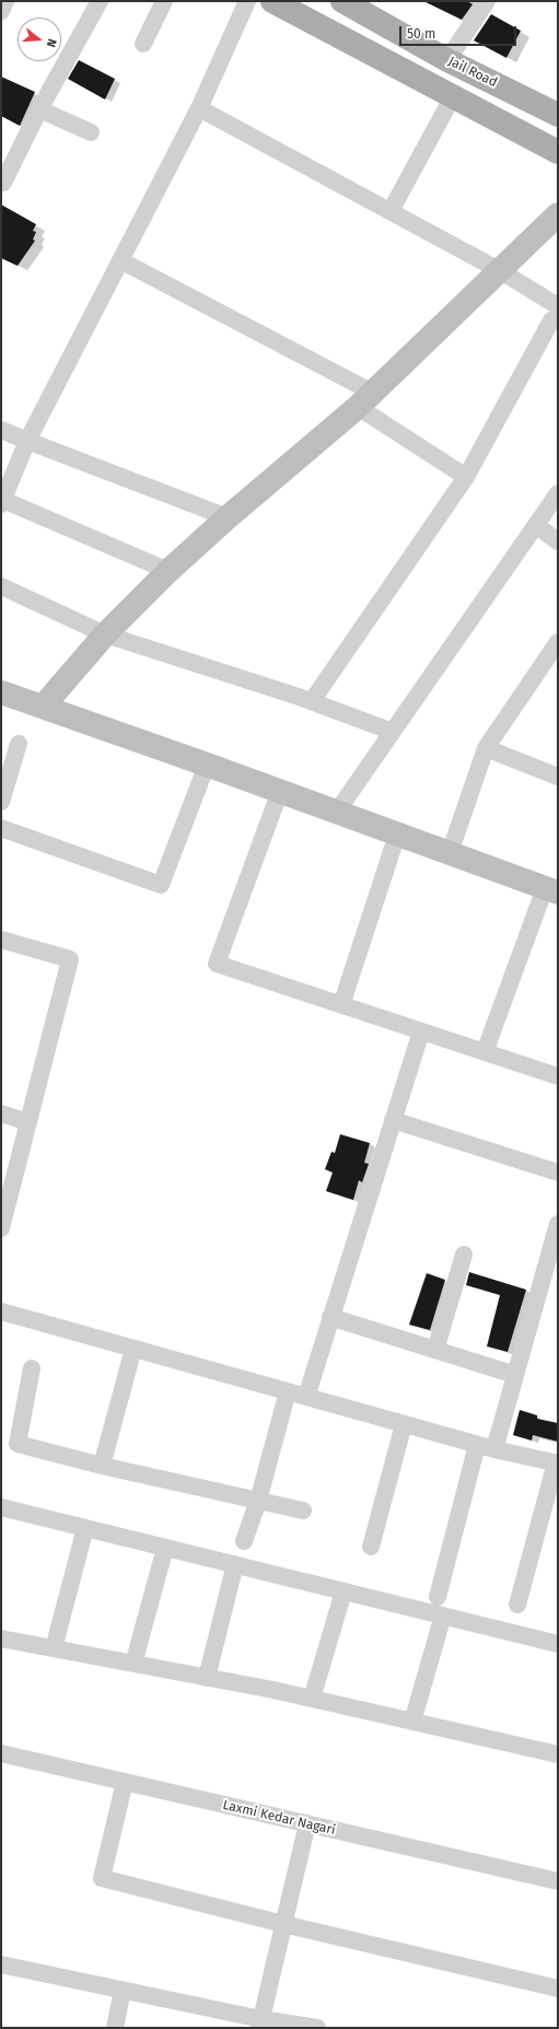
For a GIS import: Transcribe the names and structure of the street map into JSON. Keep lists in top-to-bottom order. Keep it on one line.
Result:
{"streets":{"main road":["Jail Road"],"street":["Laxmi Kedar Nagari"]},"scale_bar":"50 m","north":"right"}
